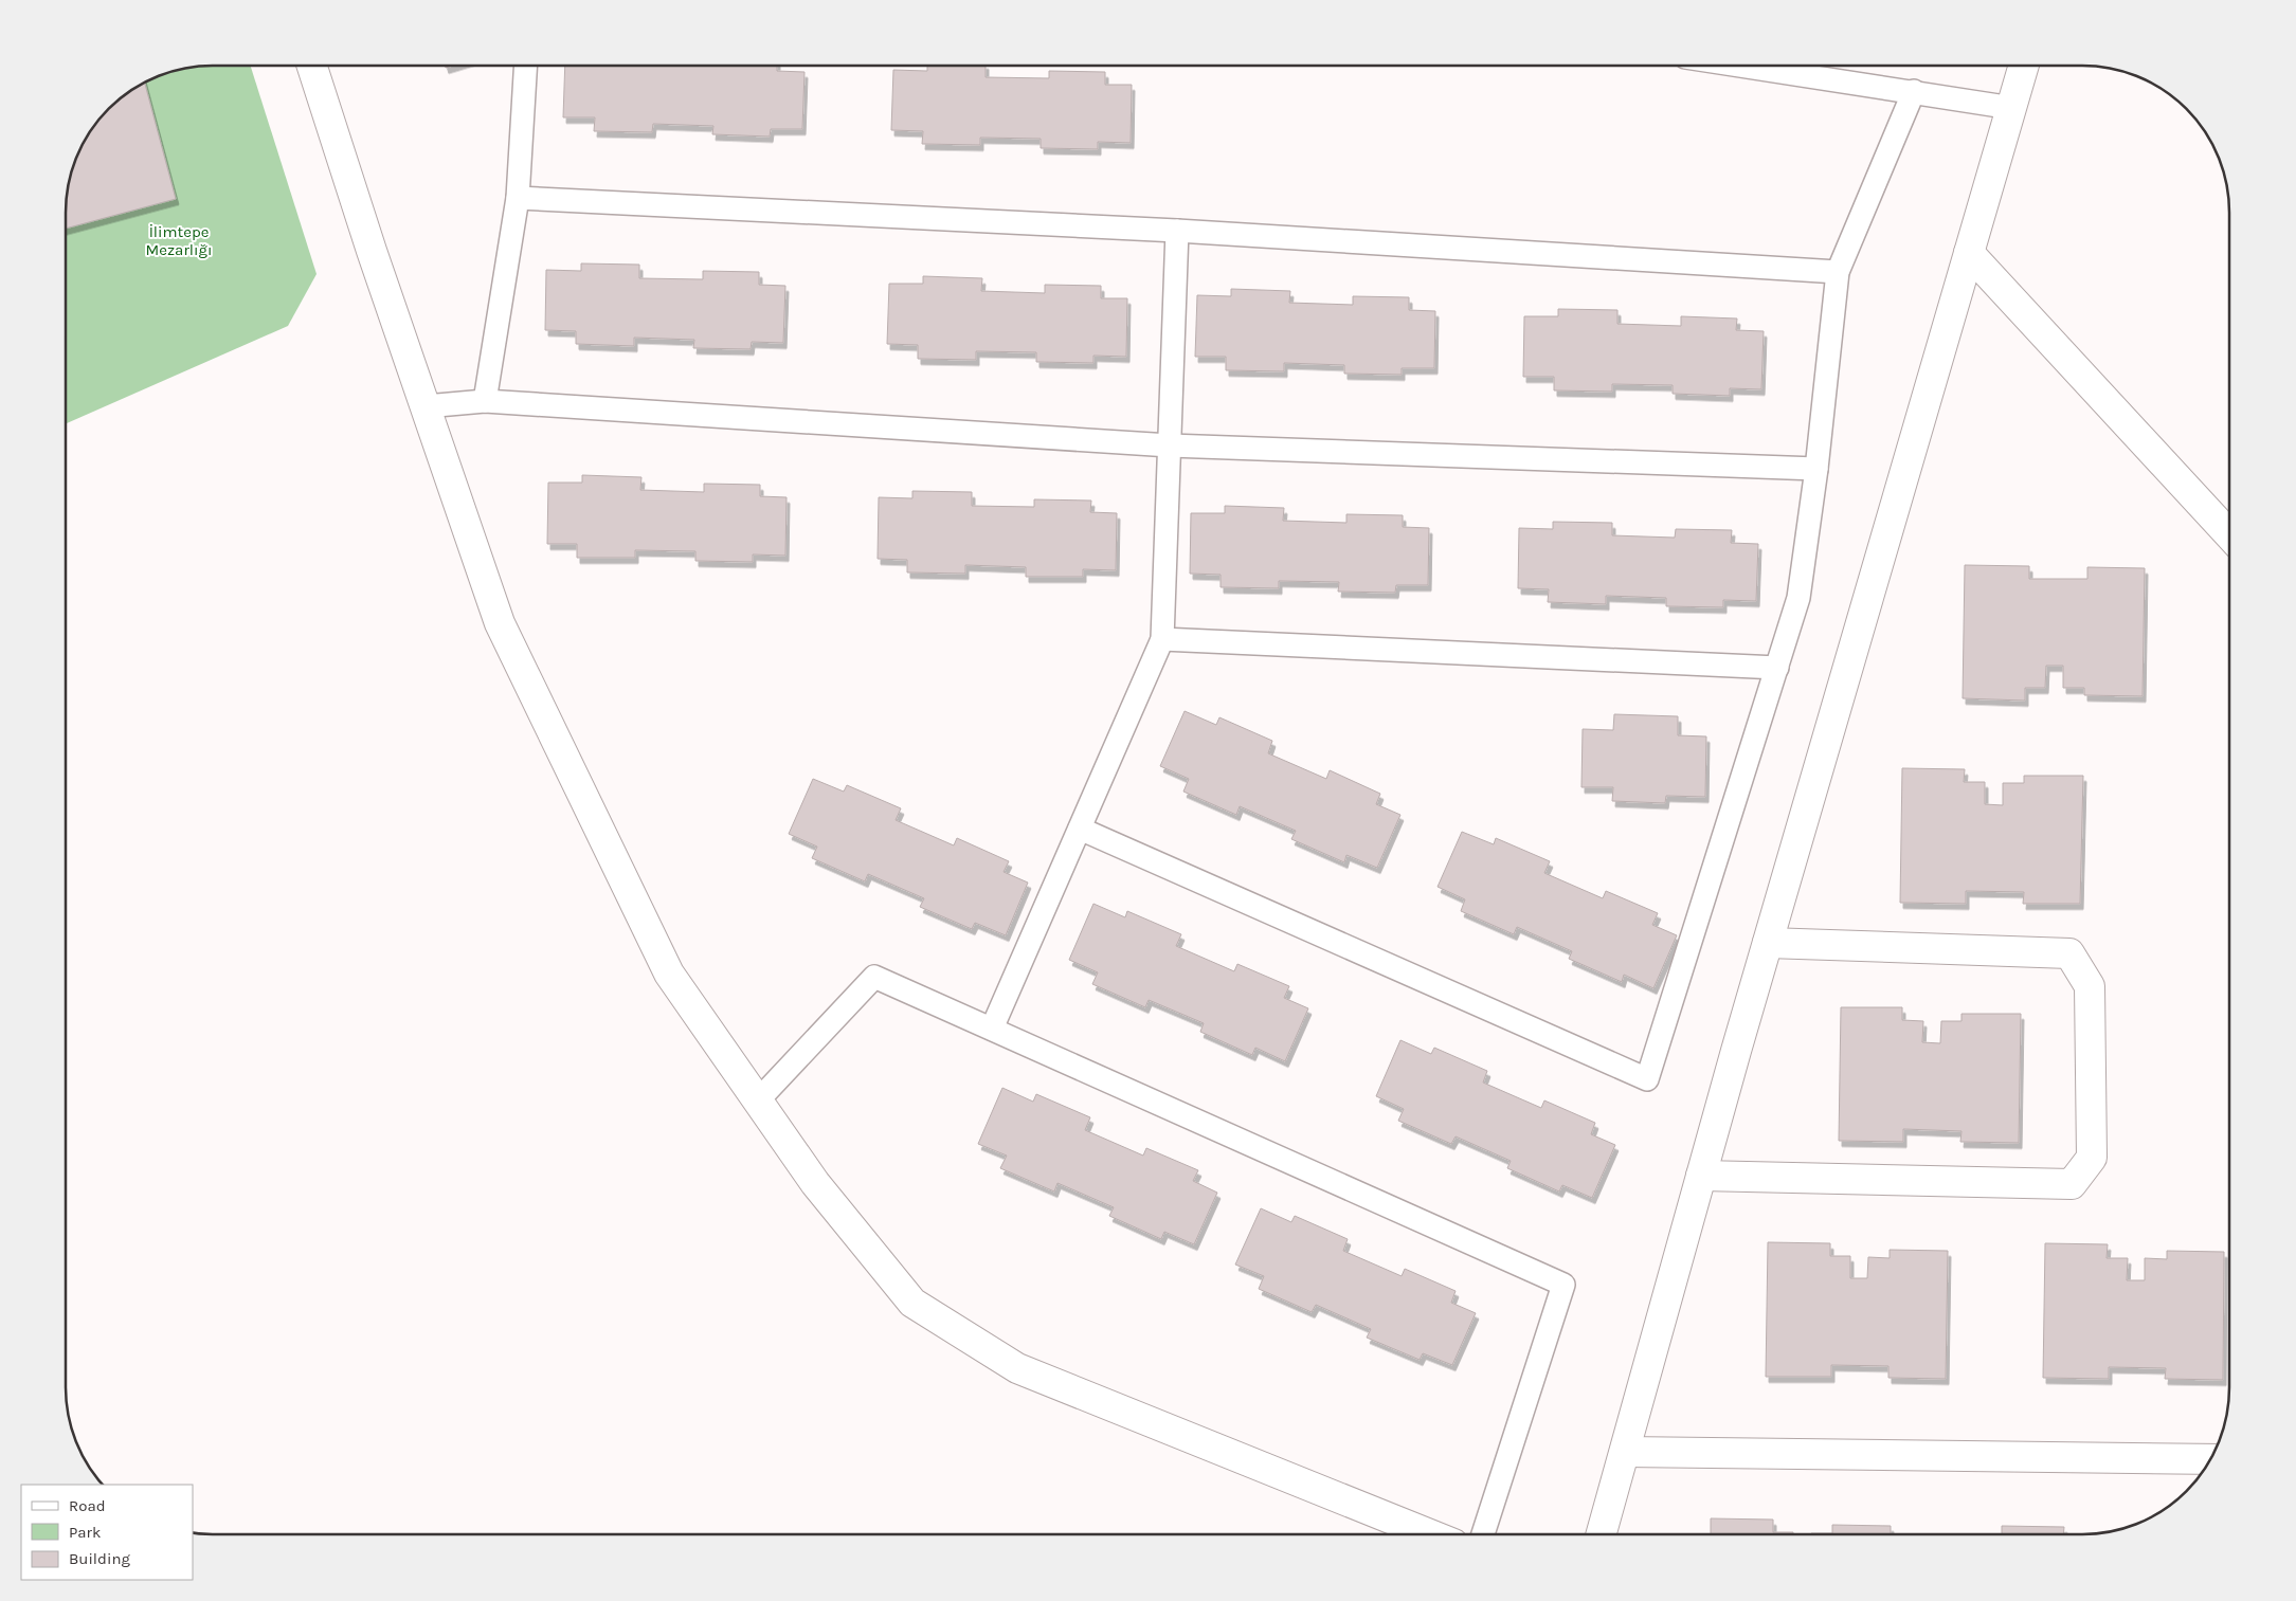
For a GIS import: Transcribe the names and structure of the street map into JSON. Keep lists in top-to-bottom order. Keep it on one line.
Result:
{"parks":["İlimtepe Mezarlığı"],"legend":["Road","Park","Building"]}
